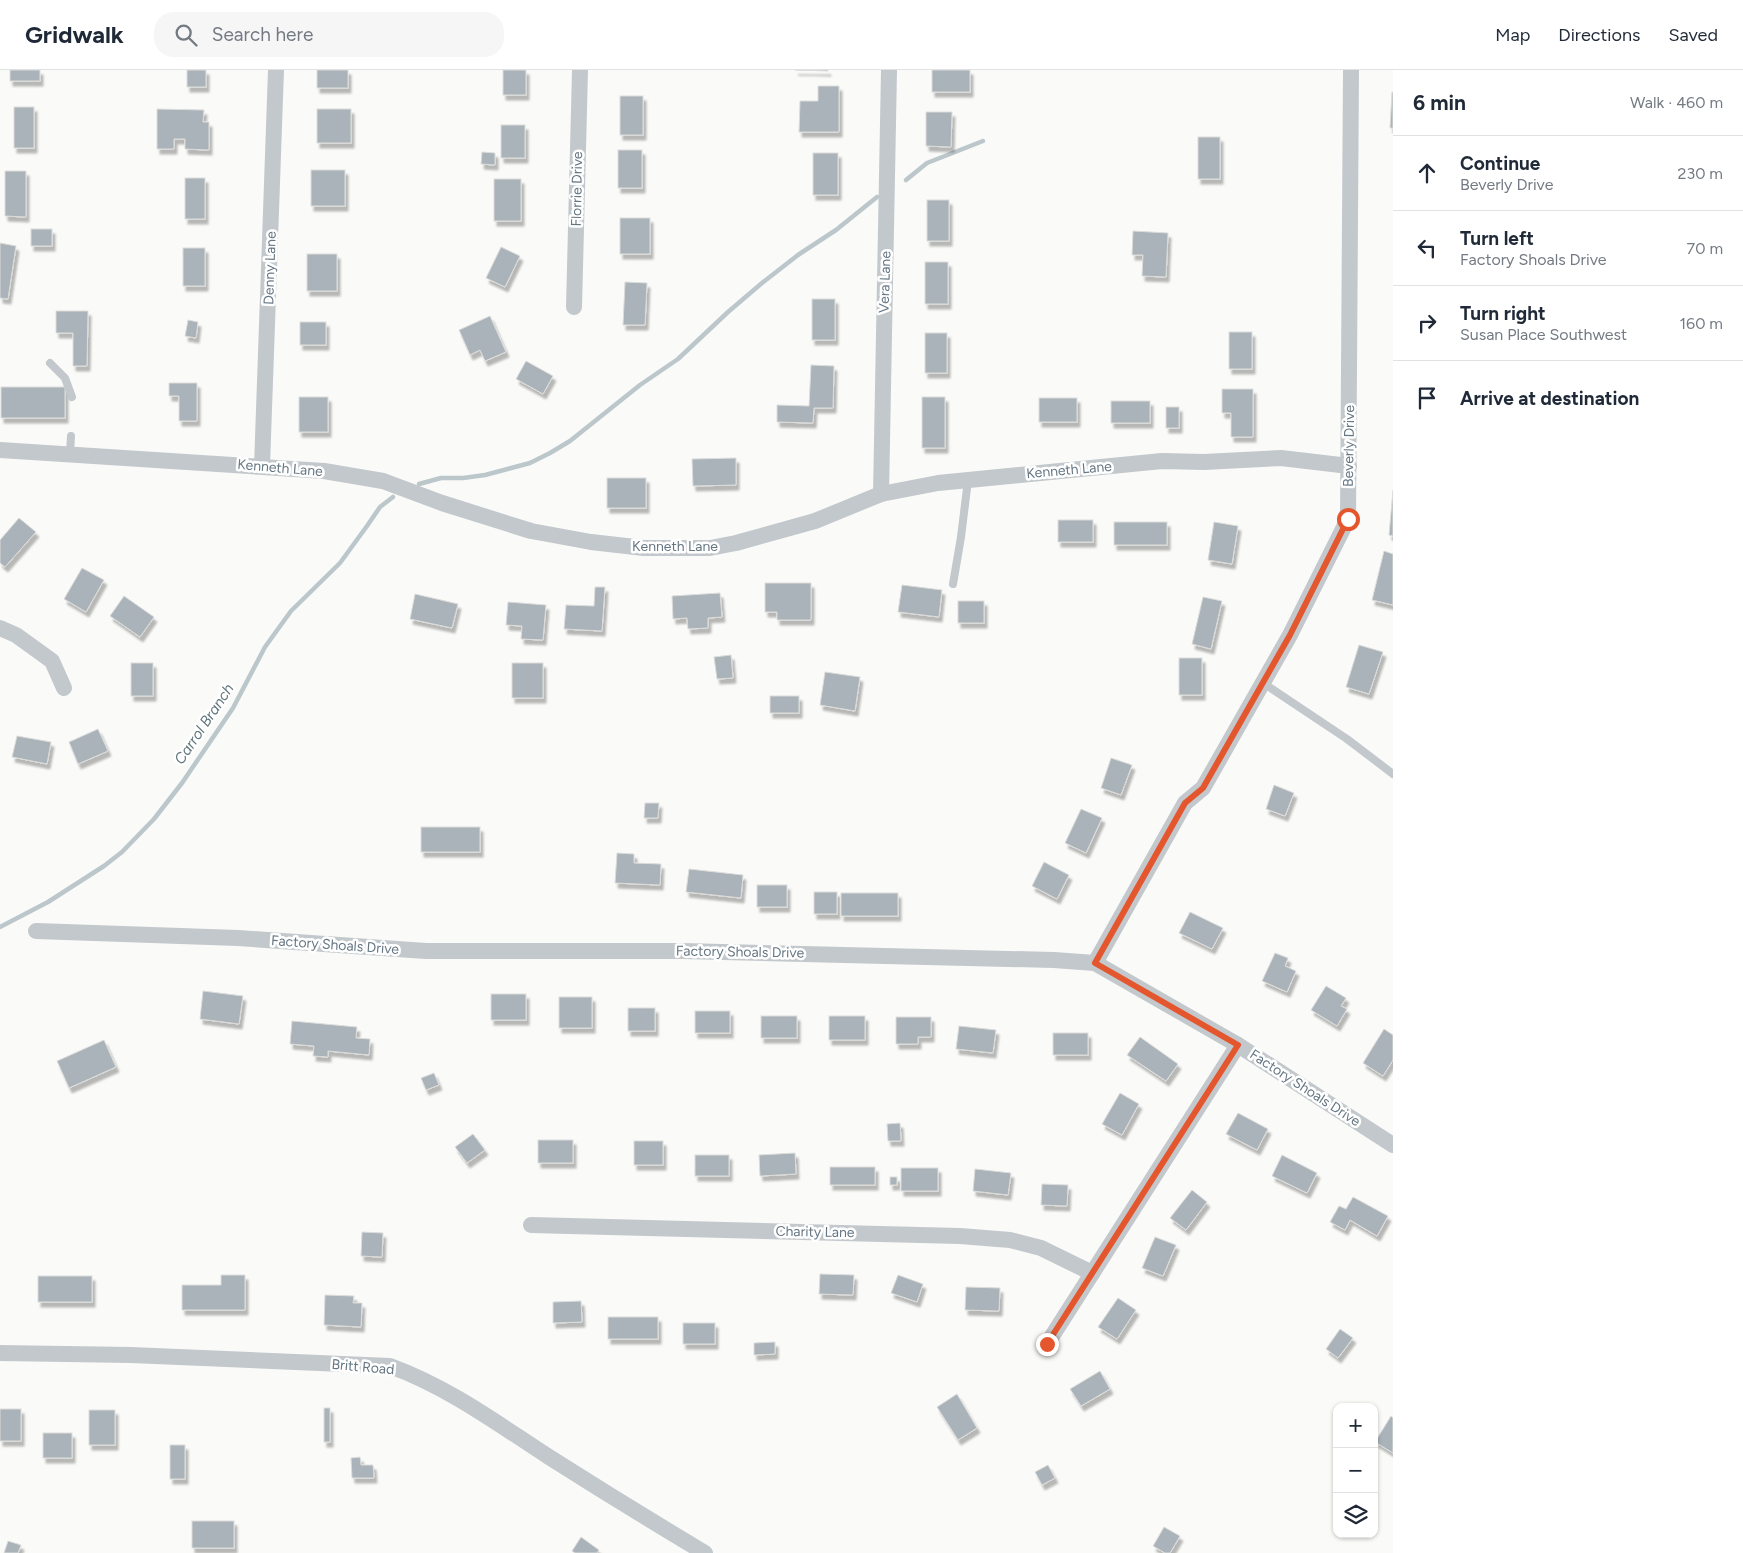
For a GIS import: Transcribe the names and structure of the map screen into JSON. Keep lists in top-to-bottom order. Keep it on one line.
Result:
{"streets":{"street":["Florrie Drive","Denny Lane","Vera Lane","Beverly Drive","Kenneth Lane","Factory Shoals Drive","Charity Lane","Britt Road"]},"crossings":[["Denny Lane","Kenneth Lane"],["Vera Lane","Kenneth Lane"],["Beverly Drive","Kenneth Lane"],["Beverly Drive","Factory Shoals Drive"]],"water":["Carrol Branch"],"page":{"header":"Gridwalk","search":"Search here","nav":["Map","Directions","Saved"],"heading":["6 min","Walk · 460 m"],"list":[["Continue","Beverly Drive","230 m"],["Turn left","Factory Shoals Drive","70 m"],["Turn right","Susan Place Southwest","160 m"],"Arrive at destination"],"map_buttons":["+","−"]}}
